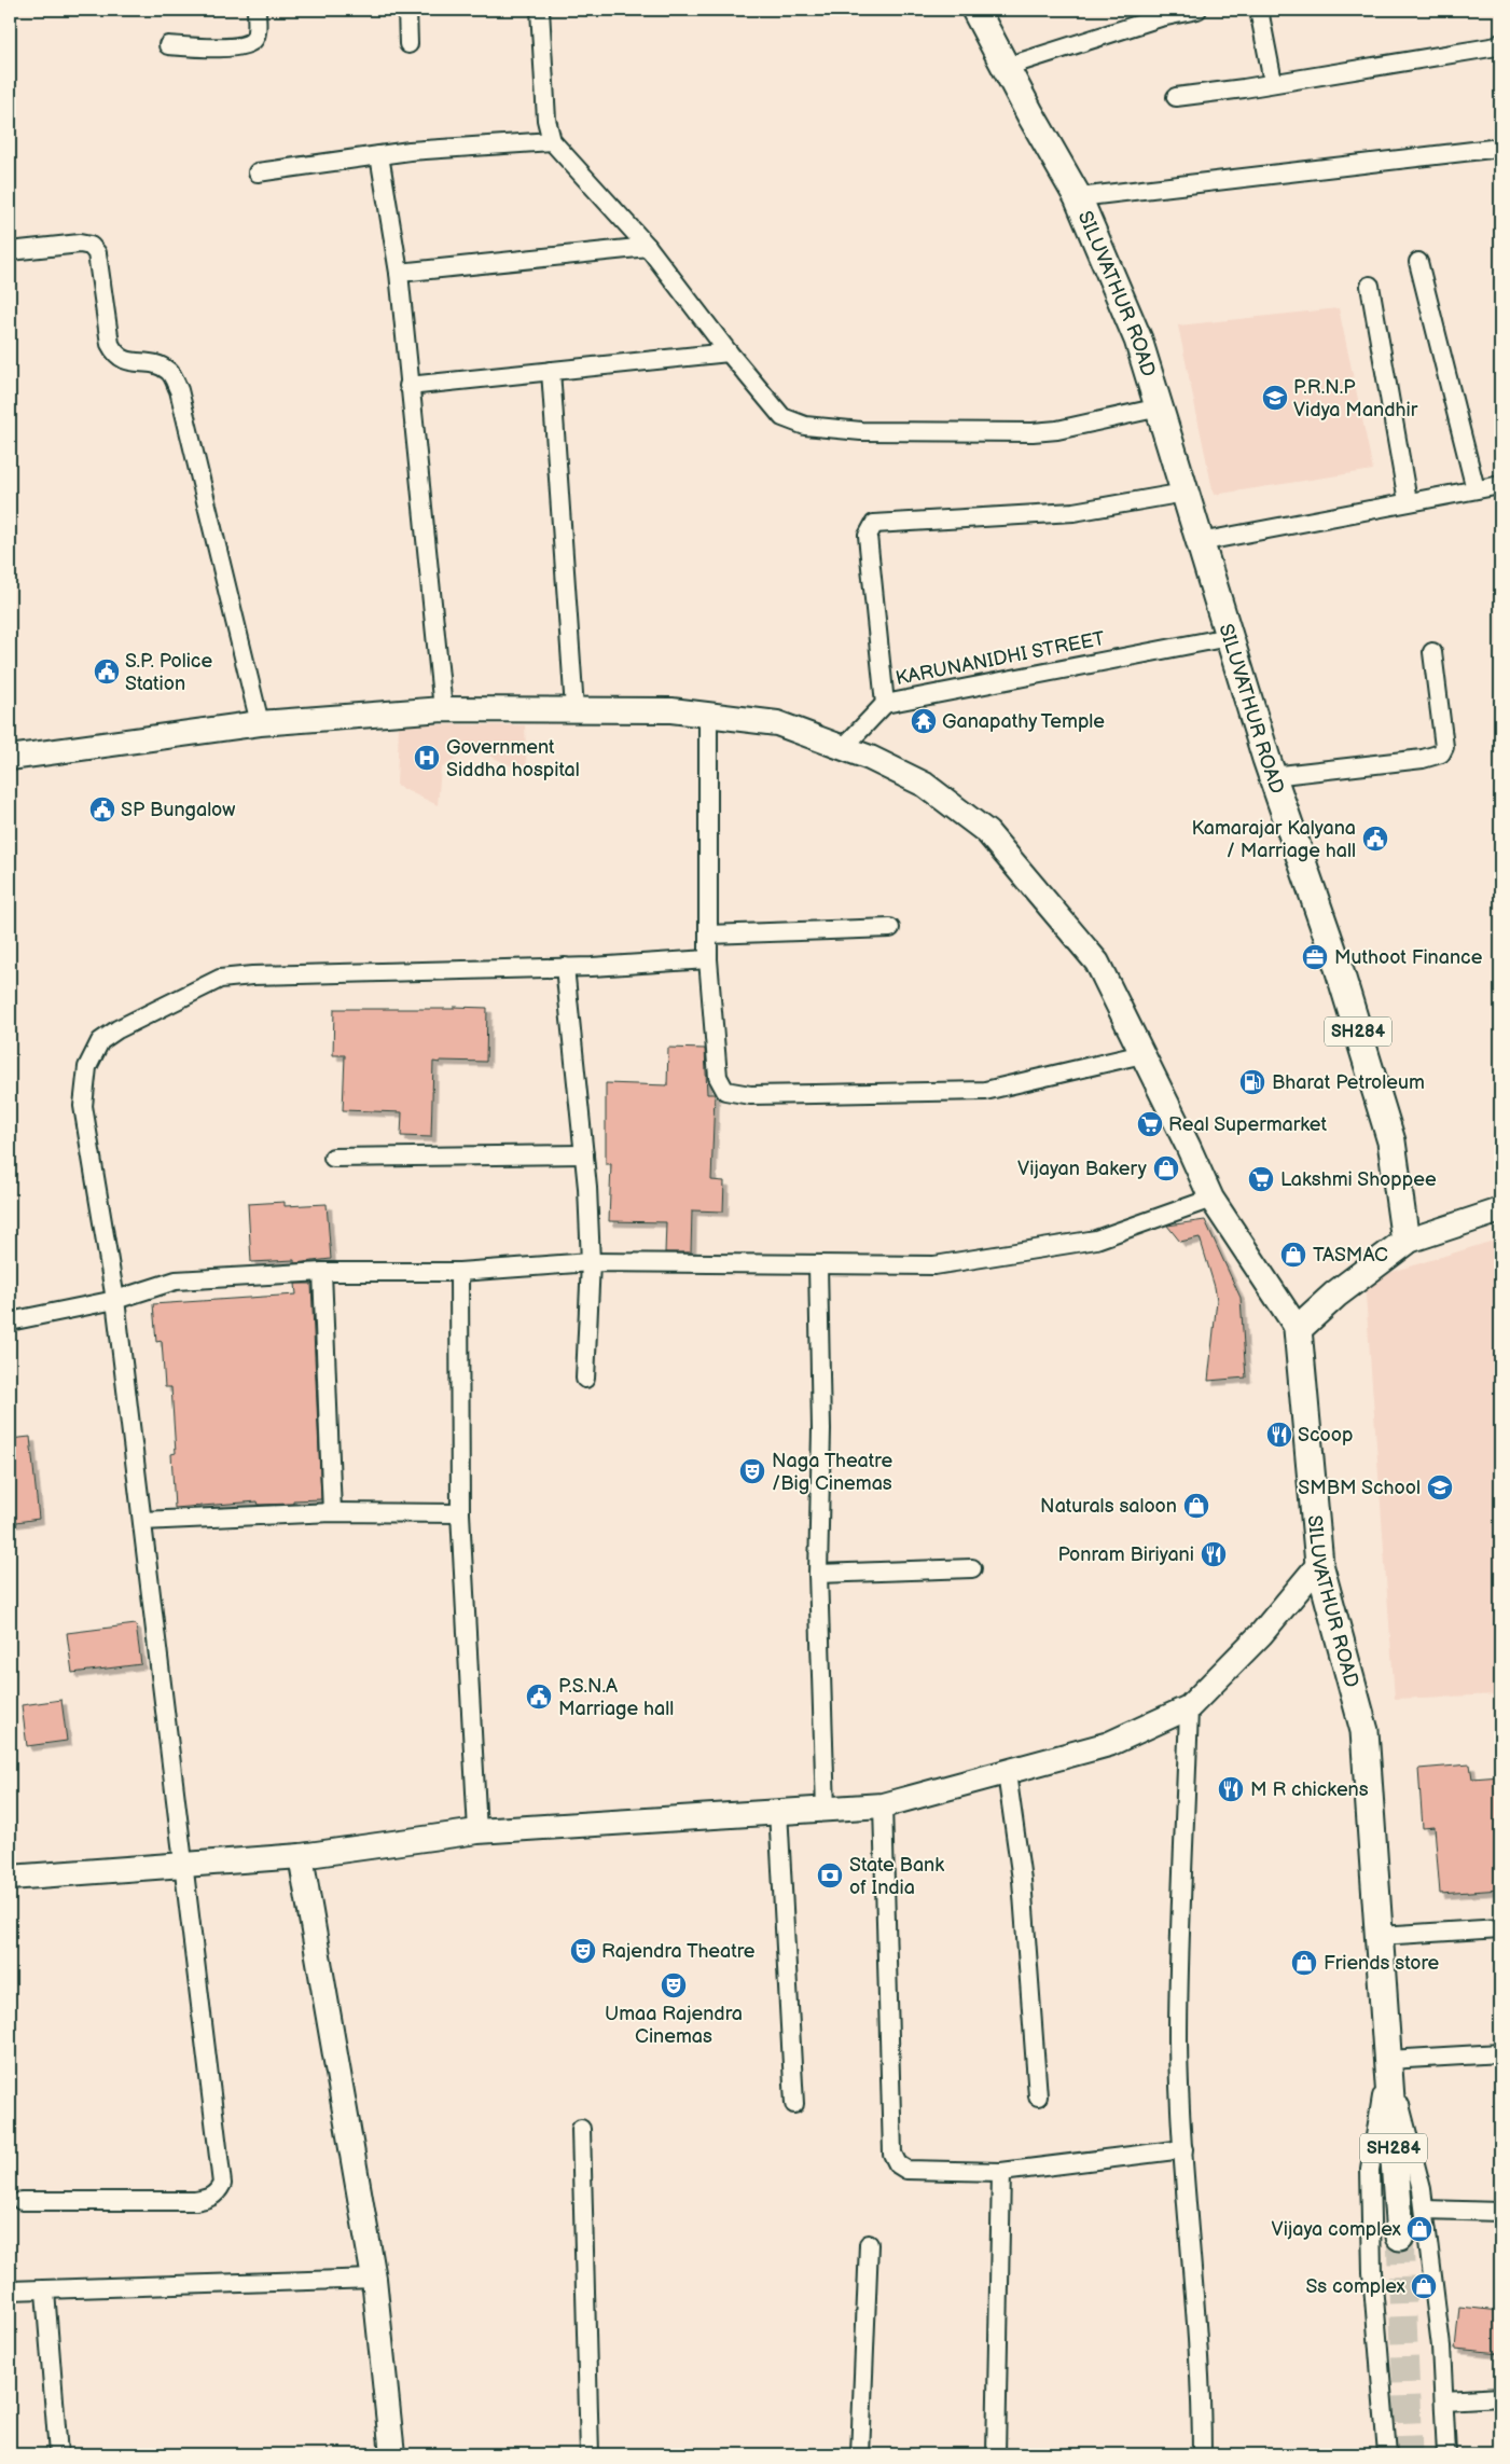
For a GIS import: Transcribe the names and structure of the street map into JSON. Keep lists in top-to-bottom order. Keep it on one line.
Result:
{"streets":{"main road":["SILUVATHUR ROAD","SH284"],"street":["KARUNANIDHI STREET"]},"crossings":[["SILUVATHUR ROAD","KARUNANIDHI STREET"],["SILUVATHUR ROAD","SH284"]],"places":{"school or university":["P.R.N.P Vidya Mandhir","SMBM School"],"public building":["S.P. Police Station","SP Bungalow","Kamarajar Kalyana / Marriage hall","P.S.N.A Marriage hall"],"temple":["Ganapathy Temple"],"hospital":["Government Siddha hospital"],"office":["Muthoot Finance"],"fuel station":["Bharat Petroleum"],"supermarket":["Real Supermarket","Lakshmi Shoppee"],"shop":["Vijayan Bakery","TASMAC","Naturals saloon","Friends store","Vijaya complex","Ss complex"],"restaurant":["Scoop","Ponram Biriyani","M R chickens"],"theatre":["Naga Theatre /Big Cinemas","Rajendra Theatre","Umaa Rajendra Cinemas"],"bank":["State Bank of India"]}}
